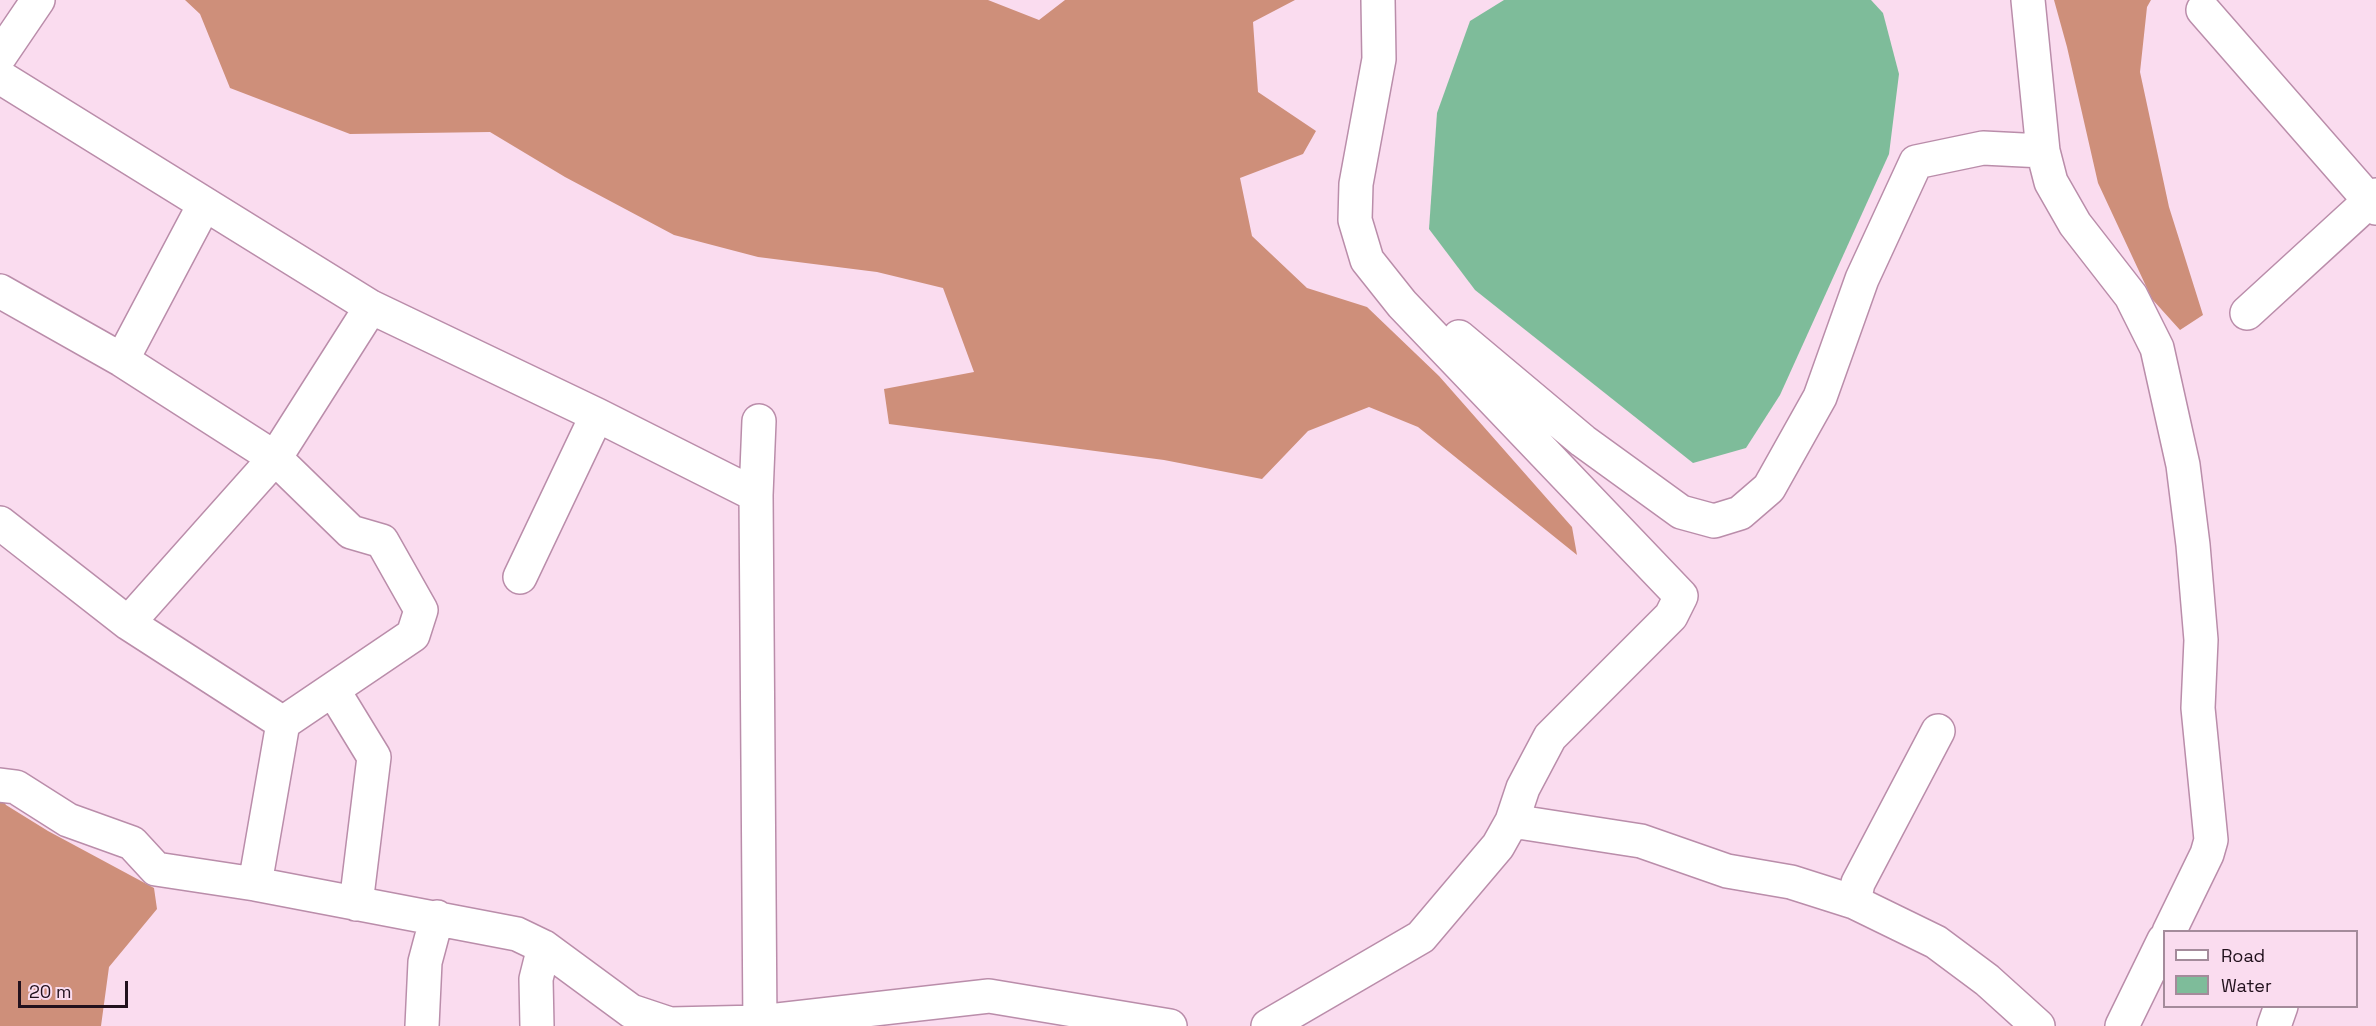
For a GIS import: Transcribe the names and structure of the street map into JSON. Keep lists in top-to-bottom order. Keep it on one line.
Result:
{"legend":["Road","Water"],"scale_bar":"20 m"}
